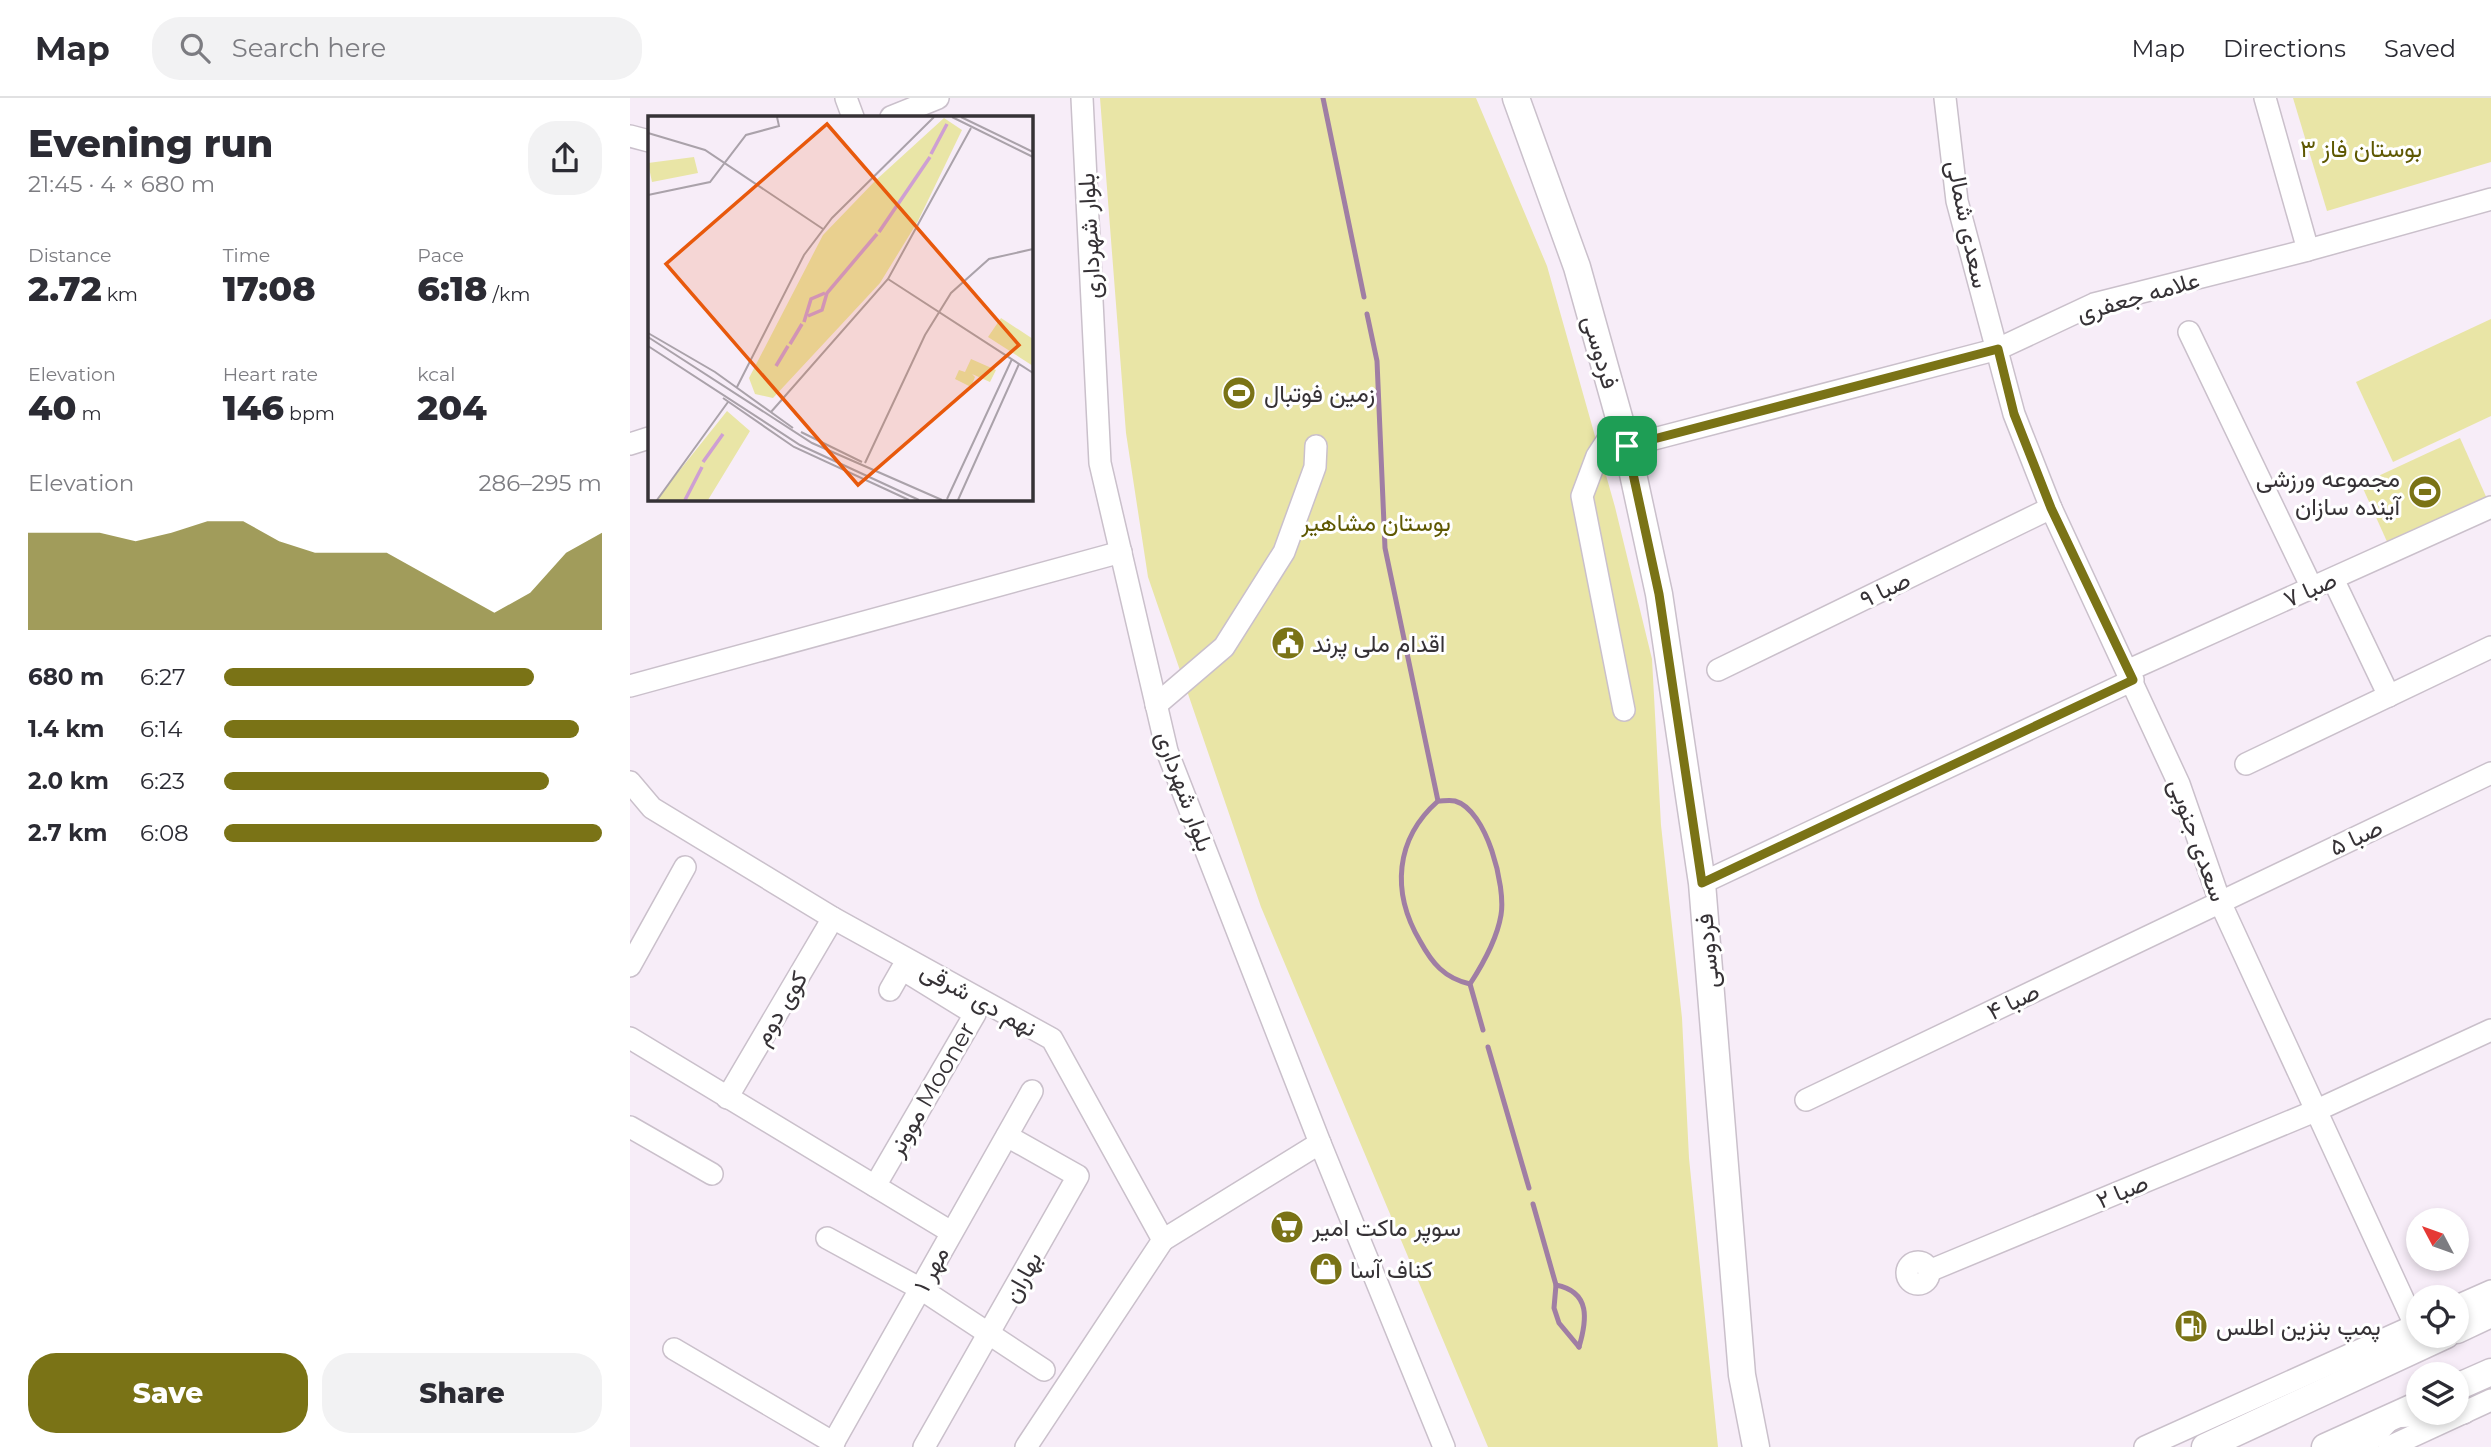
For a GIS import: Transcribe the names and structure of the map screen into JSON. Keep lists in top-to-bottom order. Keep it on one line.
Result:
{"streets":{"main road":["فردوسی"],"street":["سعدی شمالی","بلوار شهرداری","علامه جعفری","صبا ۹","صبا ۷","صبا ۵","سعدی جنوبی","نهم دی شرقی","صبا ۴","کوی دوم","موونر Mooner","صبا ۲","مهر ۱","بهاران"]},"crossings":[["سعدی شمالی","علامه جعفری"],["سعدی شمالی","سعدی جنوبی"],["علامه جعفری","فردوسی"],["علامه جعفری","سعدی جنوبی"],["فردوسی","صبا ۷"],["صبا ۹","سعدی جنوبی"],["صبا ۷","سعدی جنوبی"],["صبا ۵","سعدی جنوبی"],["صبا ۵","صبا ۴"],["سعدی جنوبی","صبا ۴"],["سعدی جنوبی","صبا ۲"],["نهم دی شرقی","کوی دوم"],["مهر ۱","بهاران"]],"parks":["بوستان فاز ۳","بوستان مشاهیر"],"places":{"sports":["زمین فوتبال","مجموعه ورزشی آینده سازان"],"public building":["اقدام ملی پرند"],"supermarket":["سوپر ماکت امیر"],"shop":["کناف آسا"],"fuel station":["پمپ بنزین اطلس"]},"north":"top left","page":{"header":"Map","search":"Search here","nav":["Map","Directions","Saved"],"heading":["Evening run","21:45 · 4 × 680 m"],"stats":[["Distance","2.72 km"],["Time","17:08"],["Pace","6:18 /km"],["Elevation","40 m"],["Heart rate","146 bpm"],["kcal","204"]],"chart":["Elevation","286–295 m"],"list":[{"name":"680 m","note":"6:27"},{"name":"1.4 km","note":"6:14"},{"name":"2.0 km","note":"6:23"},{"name":"2.7 km","note":"6:08"}],"buttons":["Save","Share"]}}
